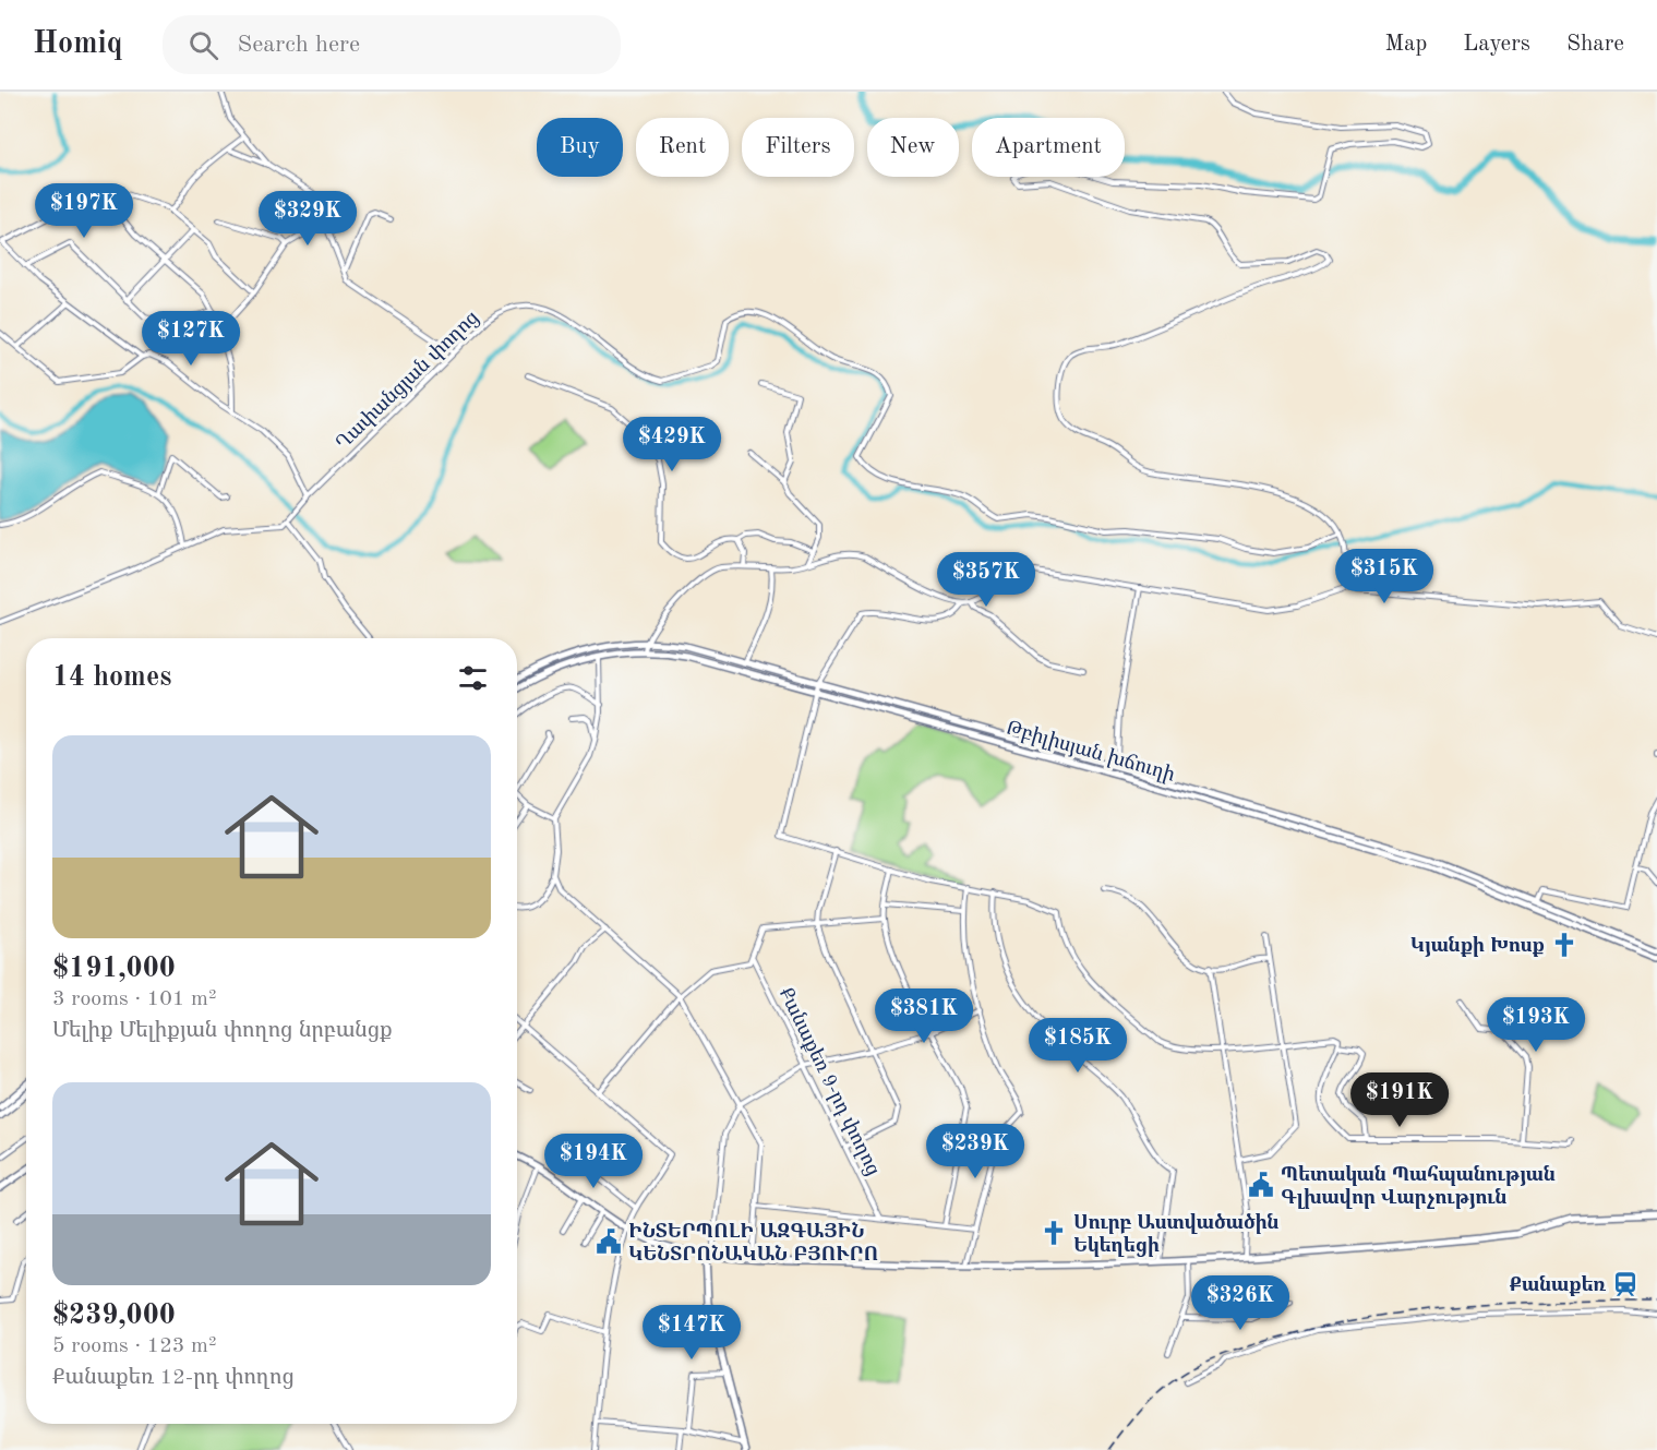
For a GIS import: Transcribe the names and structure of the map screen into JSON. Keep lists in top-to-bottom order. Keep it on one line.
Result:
{"streets":{"main road":["Թբիլիսյան խճուղի"],"street":["Ղափանցյան փողոց","Քանաքեռ 9-րդ փողոց"]},"places":{"church":["Կյանքի Խոսք","Սուրբ Աստվածածին Եկեղեցի"],"public building":["Պետական Պահպանության Գլխավոր Վարչություն","ԻՆՏԵՐՊՈԼԻ ԱԶԳԱՅԻՆ ԿԵՆՏՐՈՆԱԿԱՆ ԲՅՈՒՐՈ"],"station":["Քանաքեռ"]},"page":{"header":"Homiq","search":"Search here","nav":["Map","Layers","Share"],"chip":["Buy","Rent","Filters","New","Apartment"],"price":["$197K","$329K","$127K","$429K","$315K","$357K","$381K","$193K","$185K","$191K","$239K","$194K","$326K","$147K"],"heading":"14 homes","list":[{"name":"$191,000","note":"3 rooms · 101 m² · Մելիք Մելիքյան փողոց նրբանցք"},{"name":"$239,000","note":"5 rooms · 123 m² · Քանաքեռ 12-րդ փողոց"}]}}
